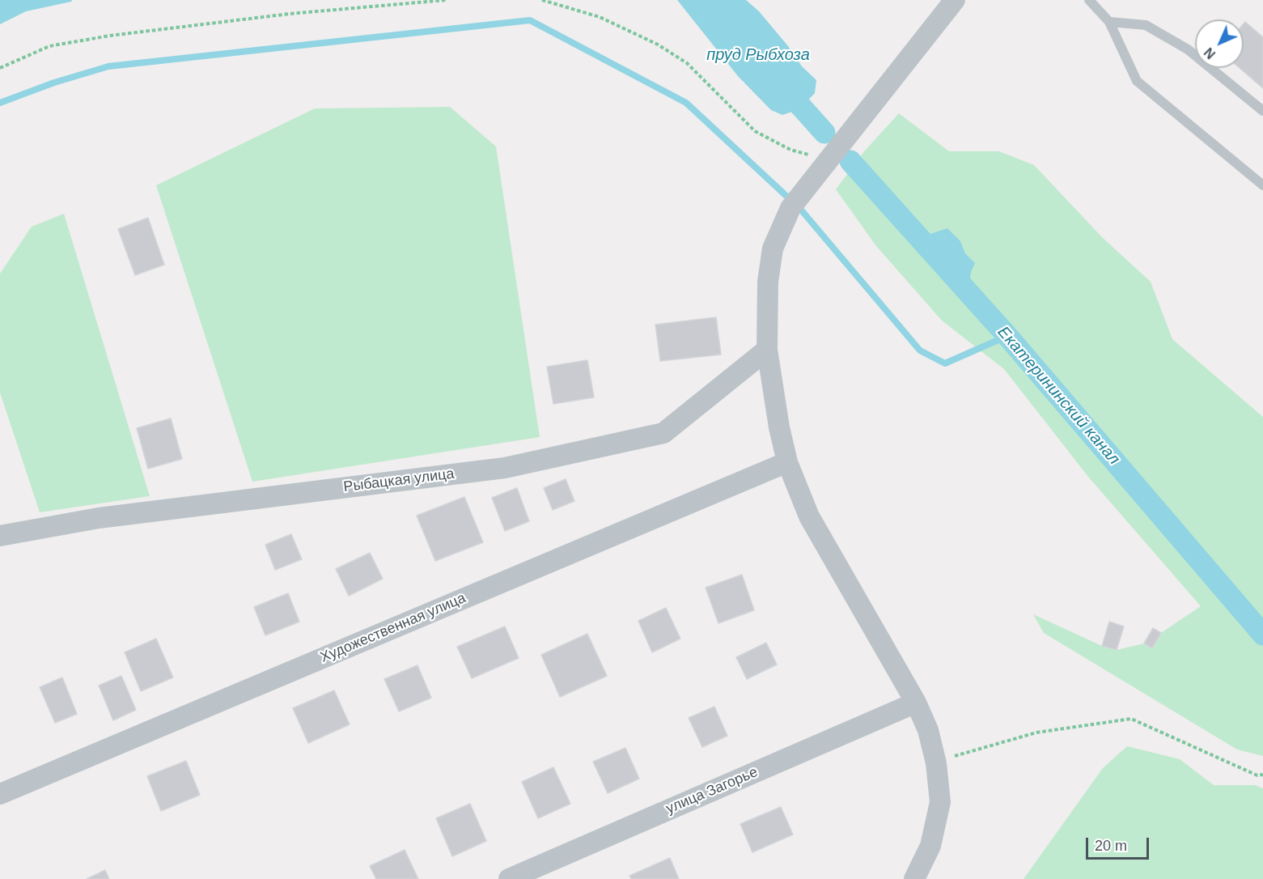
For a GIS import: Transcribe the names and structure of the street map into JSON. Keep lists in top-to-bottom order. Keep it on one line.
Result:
{"streets":{"street":["Рыбацкая улица","Художественная улица","улица Загорье"]},"water":["пруд Рыбхоза","Екатерининский канал"],"scale_bar":"20 m","north":"bottom left"}
